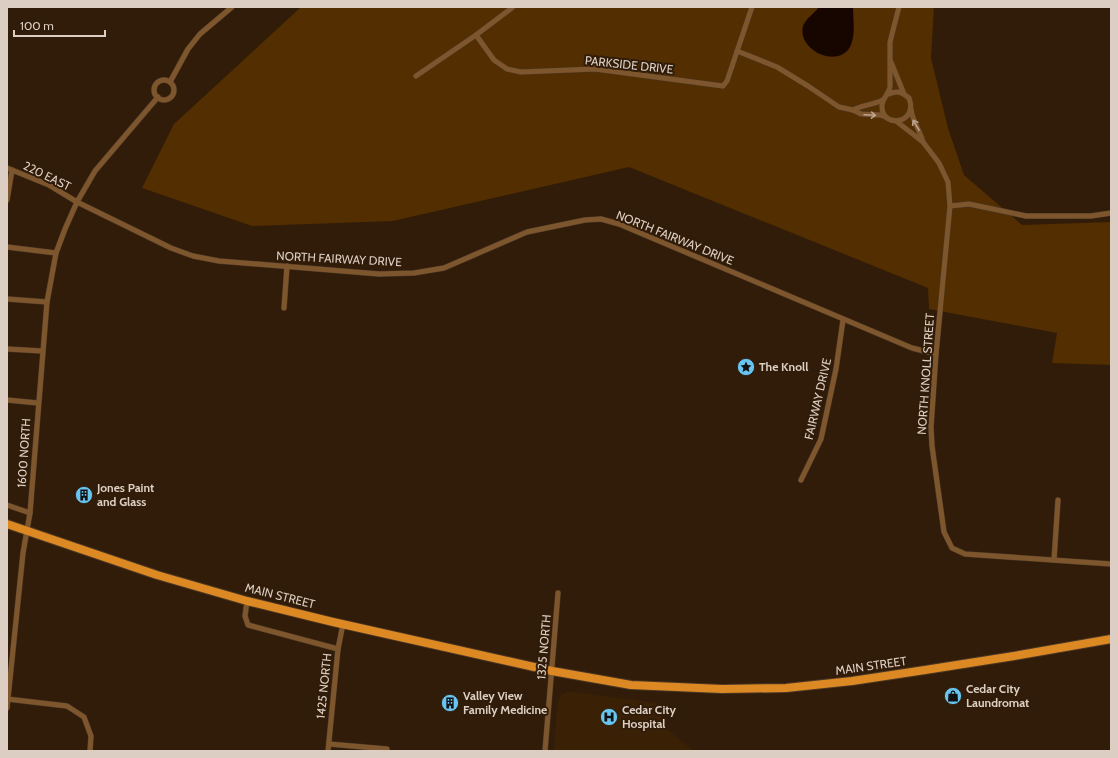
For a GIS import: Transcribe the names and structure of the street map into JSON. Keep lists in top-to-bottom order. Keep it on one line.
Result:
{"streets":{"main road":["MAIN STREET"],"street":["PARKSIDE DRIVE","220 EAST","NORTH FAIRWAY DRIVE","NORTH KNOLL STREET","FAIRWAY DRIVE","1600 NORTH","1325 NORTH","1425 NORTH"]},"crossings":[["PARKSIDE DRIVE","NORTH KNOLL STREET"],["220 EAST","NORTH FAIRWAY DRIVE"],["220 EAST","1600 NORTH"],["NORTH FAIRWAY DRIVE","NORTH KNOLL STREET"],["NORTH FAIRWAY DRIVE","FAIRWAY DRIVE"],["NORTH FAIRWAY DRIVE","1600 NORTH"],["1600 NORTH","MAIN STREET"],["MAIN STREET","1325 NORTH"],["MAIN STREET","1425 NORTH"]],"places":{"place":["The Knoll"],"building":["Jones Paint and Glass","Valley View Family Medicine"],"shop":["Cedar City Laundromat"],"hospital":["Cedar City Hospital"]},"scale_bar":"100 m"}
